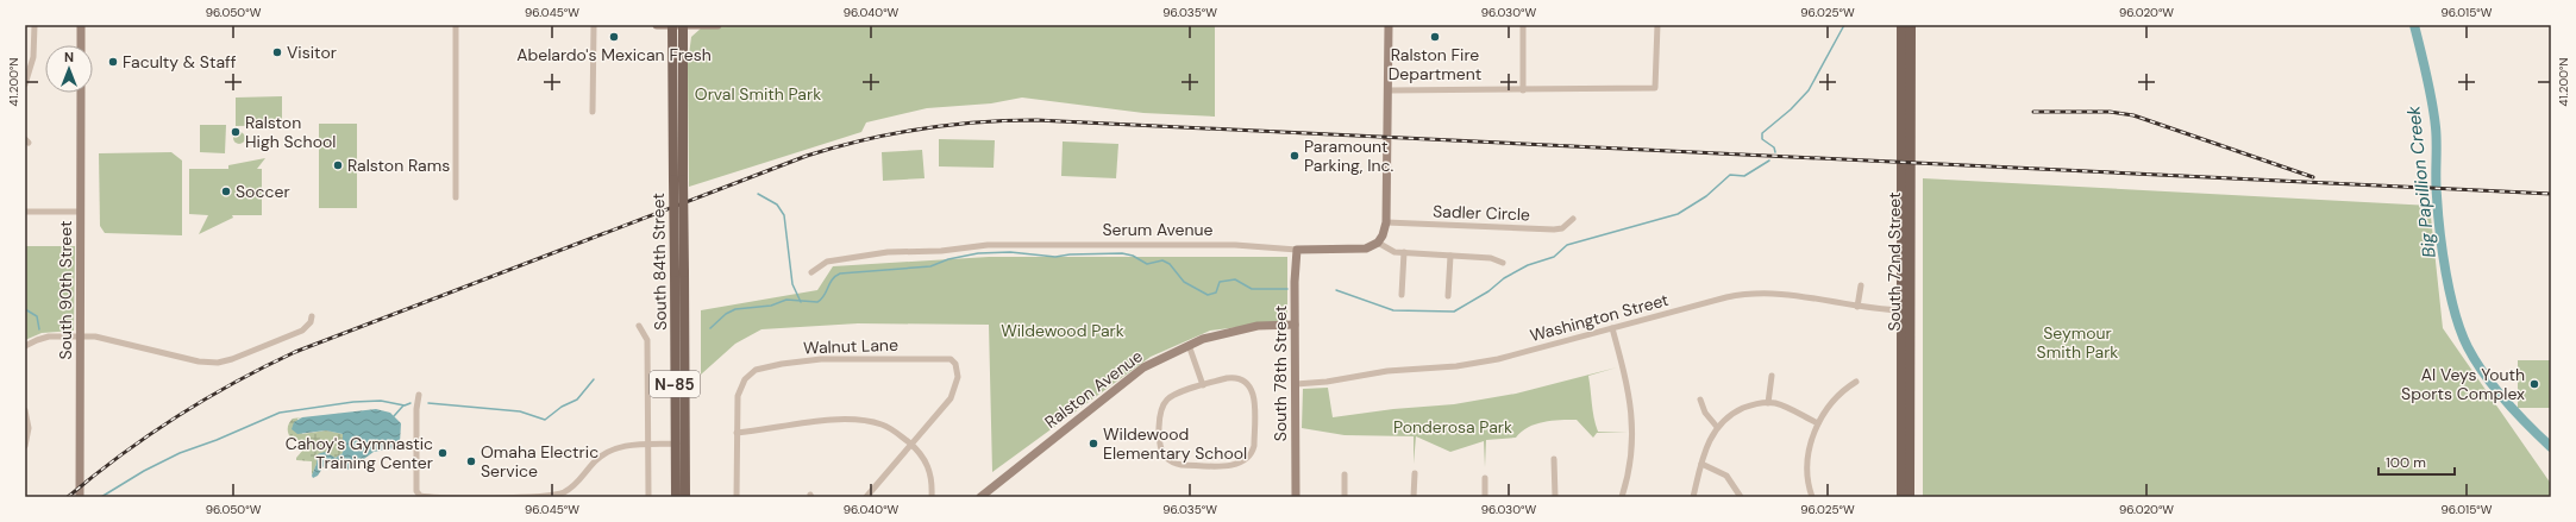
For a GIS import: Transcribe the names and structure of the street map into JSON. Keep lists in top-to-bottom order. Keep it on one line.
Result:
{"streets":{"main road":["South 84th Street","South 72nd Street","N-85"],"street":["Sadler Circle","Serum Avenue","South 90th Street","Washington Street","Walnut Lane","South 78th Street","Ralston Avenue"]},"crossings":[["Serum Avenue","South 78th Street"],["South 72nd Street","Washington Street"],["Washington Street","South 78th Street"],["South 78th Street","Ralston Avenue"]],"water":["Big Papillion Creek"],"parks":["Orval Smith Park","Wildewood Park","Seymour Smith Park","Ponderosa Park"],"places":["Abelardo's Mexican Fresh","Ralston Fire Department","Visitor","Faculty & Staff","Ralston High School","Paramount Parking, Inc.","Ralston Rams","Soccer","Al Veys Youth Sports Complex","Wildewood Elementary School","Cahoy's Gymnastic Training Center","Omaha Electric Service"],"scale_bar":"100 m","north":"top","coordinates":["96.050°W","96.045°W","96.040°W","96.035°W","96.030°W","96.025°W","96.020°W","96.015°W","41.200°N"]}
